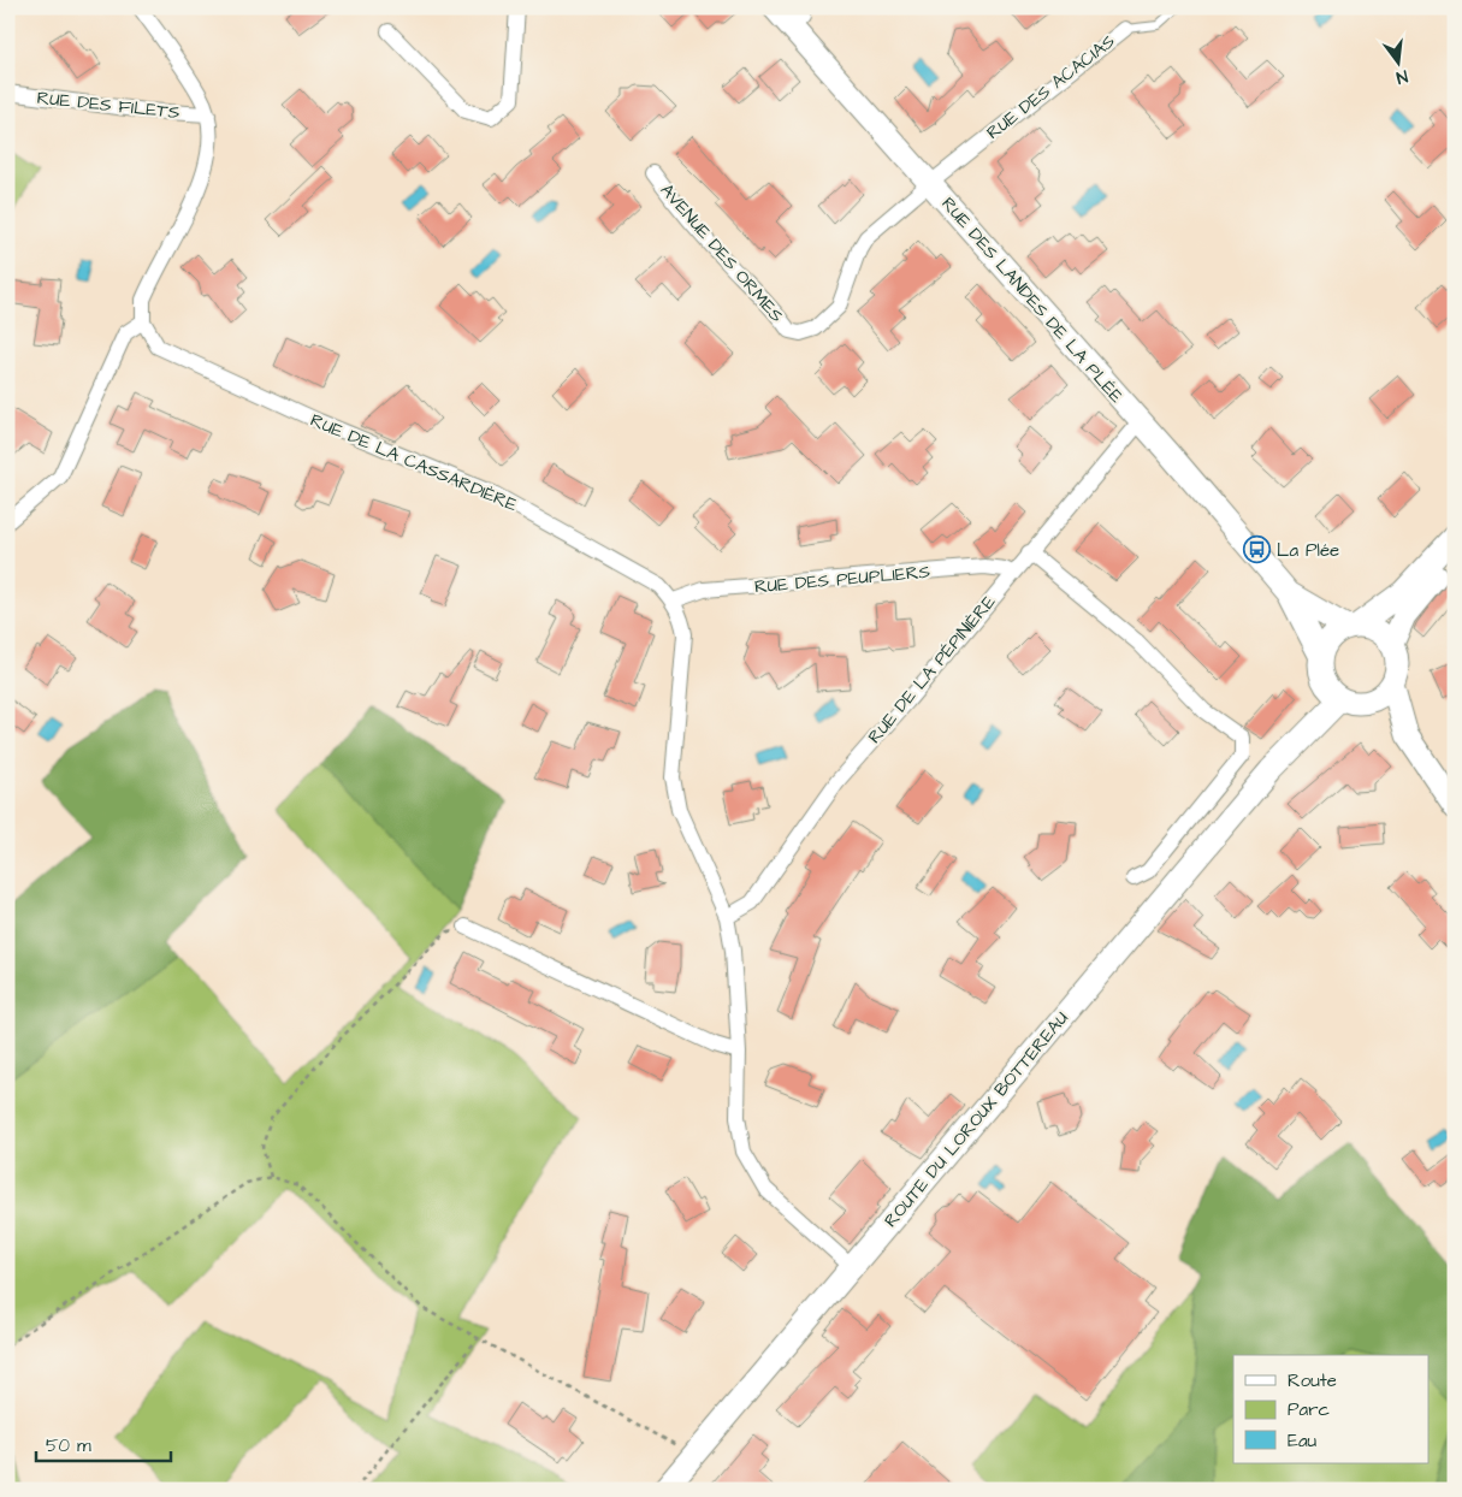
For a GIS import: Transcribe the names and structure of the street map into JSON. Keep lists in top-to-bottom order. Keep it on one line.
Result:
{"streets":{"main road":["RUE DES LANDES DE LA PLÉE","ROUTE DU LOROUX BOTTEREAU"],"street":["RUE DES ACACIAS","RUE DES FILETS","AVENUE DES ORMES","RUE DE LA CASSARDIÈRE","RUE DES PEUPLIERS","RUE DE LA PÉPINIÈRE"]},"crossings":[["RUE DES ACACIAS","AVENUE DES ORMES"],["RUE DES ACACIAS","RUE DES LANDES DE LA PLÉE"],["AVENUE DES ORMES","RUE DES LANDES DE LA PLÉE"],["RUE DES LANDES DE LA PLÉE","RUE DE LA PÉPINIÈRE"],["RUE DES LANDES DE LA PLÉE","ROUTE DU LOROUX BOTTEREAU"],["RUE DE LA CASSARDIÈRE","RUE DES PEUPLIERS"],["RUE DES PEUPLIERS","RUE DE LA PÉPINIÈRE"]],"places":{"bus stop":["La Plée"]},"legend":["Route","Parc","Eau"],"scale_bar":"50 m","north":"bottom"}
